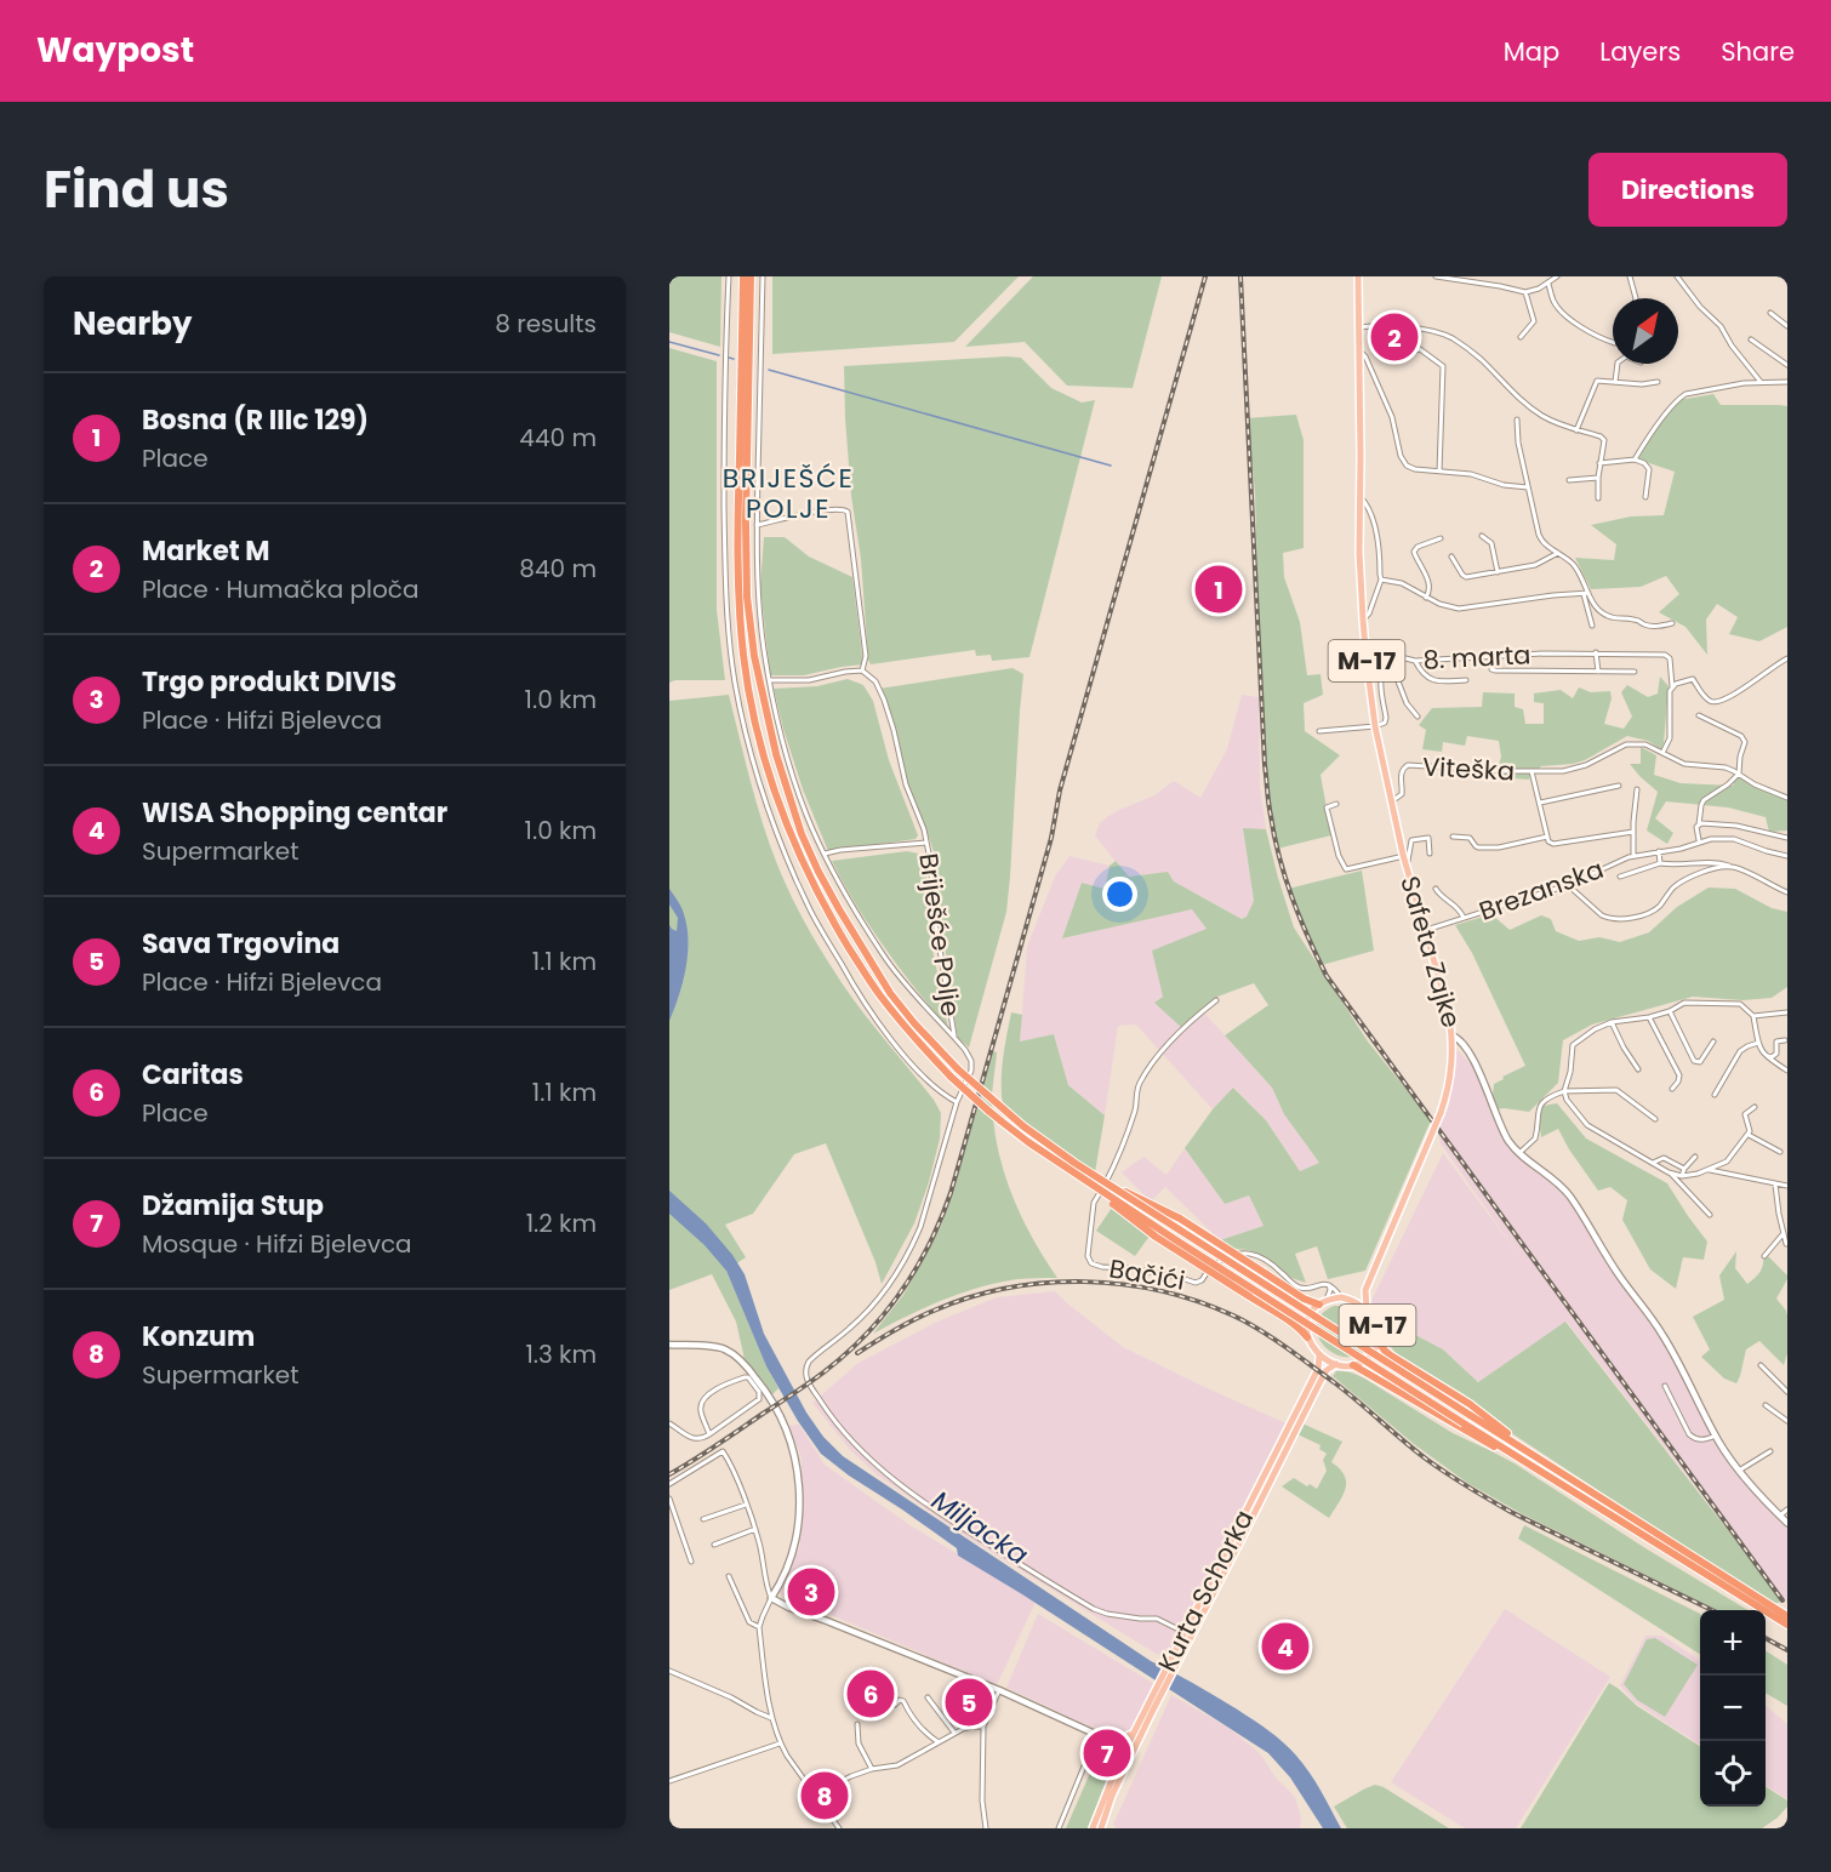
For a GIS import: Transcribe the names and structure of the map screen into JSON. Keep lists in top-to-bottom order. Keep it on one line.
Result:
{"streets":{"main road":["M-17","Safeta Zajke","Kurta Schorka"],"street":["8. marta","Viteška","Brezanska","Briješće Polje","Bačići"]},"crossings":[["8. marta","Safeta Zajke"],["M-17","Safeta Zajke"],["M-17","Kurta Schorka"],["Viteška","Safeta Zajke"],["Brezanska","Safeta Zajke"]],"districts":["BRIJEŠĆE POLJE"],"water":["Miljacka"],"north":"top right","page":{"header":"Waypost","nav":["Map","Layers","Share"],"title":"Find us","buttons":"Directions","heading":["Nearby","8 results"],"pins":["2","1","3","4","6","5","7","8"],"list":[{"mark":"1","name":"Bosna (R IIIc 129)","note":"Place","value":"440 m"},{"mark":"2","name":"Market M","note":"Place · Humačka ploča","value":"840 m"},{"mark":"3","name":"Trgo produkt DIVIS","note":"Place · Hifzi Bjelevca","value":"1.0 km"},{"mark":"4","name":"WISA Shopping centar","note":"Supermarket","value":"1.0 km"},{"mark":"5","name":"Sava Trgovina","note":"Place · Hifzi Bjelevca","value":"1.1 km"},{"mark":"6","name":"Caritas","note":"Place","value":"1.1 km"},{"mark":"7","name":"Džamija Stup","note":"Mosque · Hifzi Bjelevca","value":"1.2 km"},{"mark":"8","name":"Konzum","note":"Supermarket","value":"1.3 km"}],"map_buttons":["+","−"]}}
